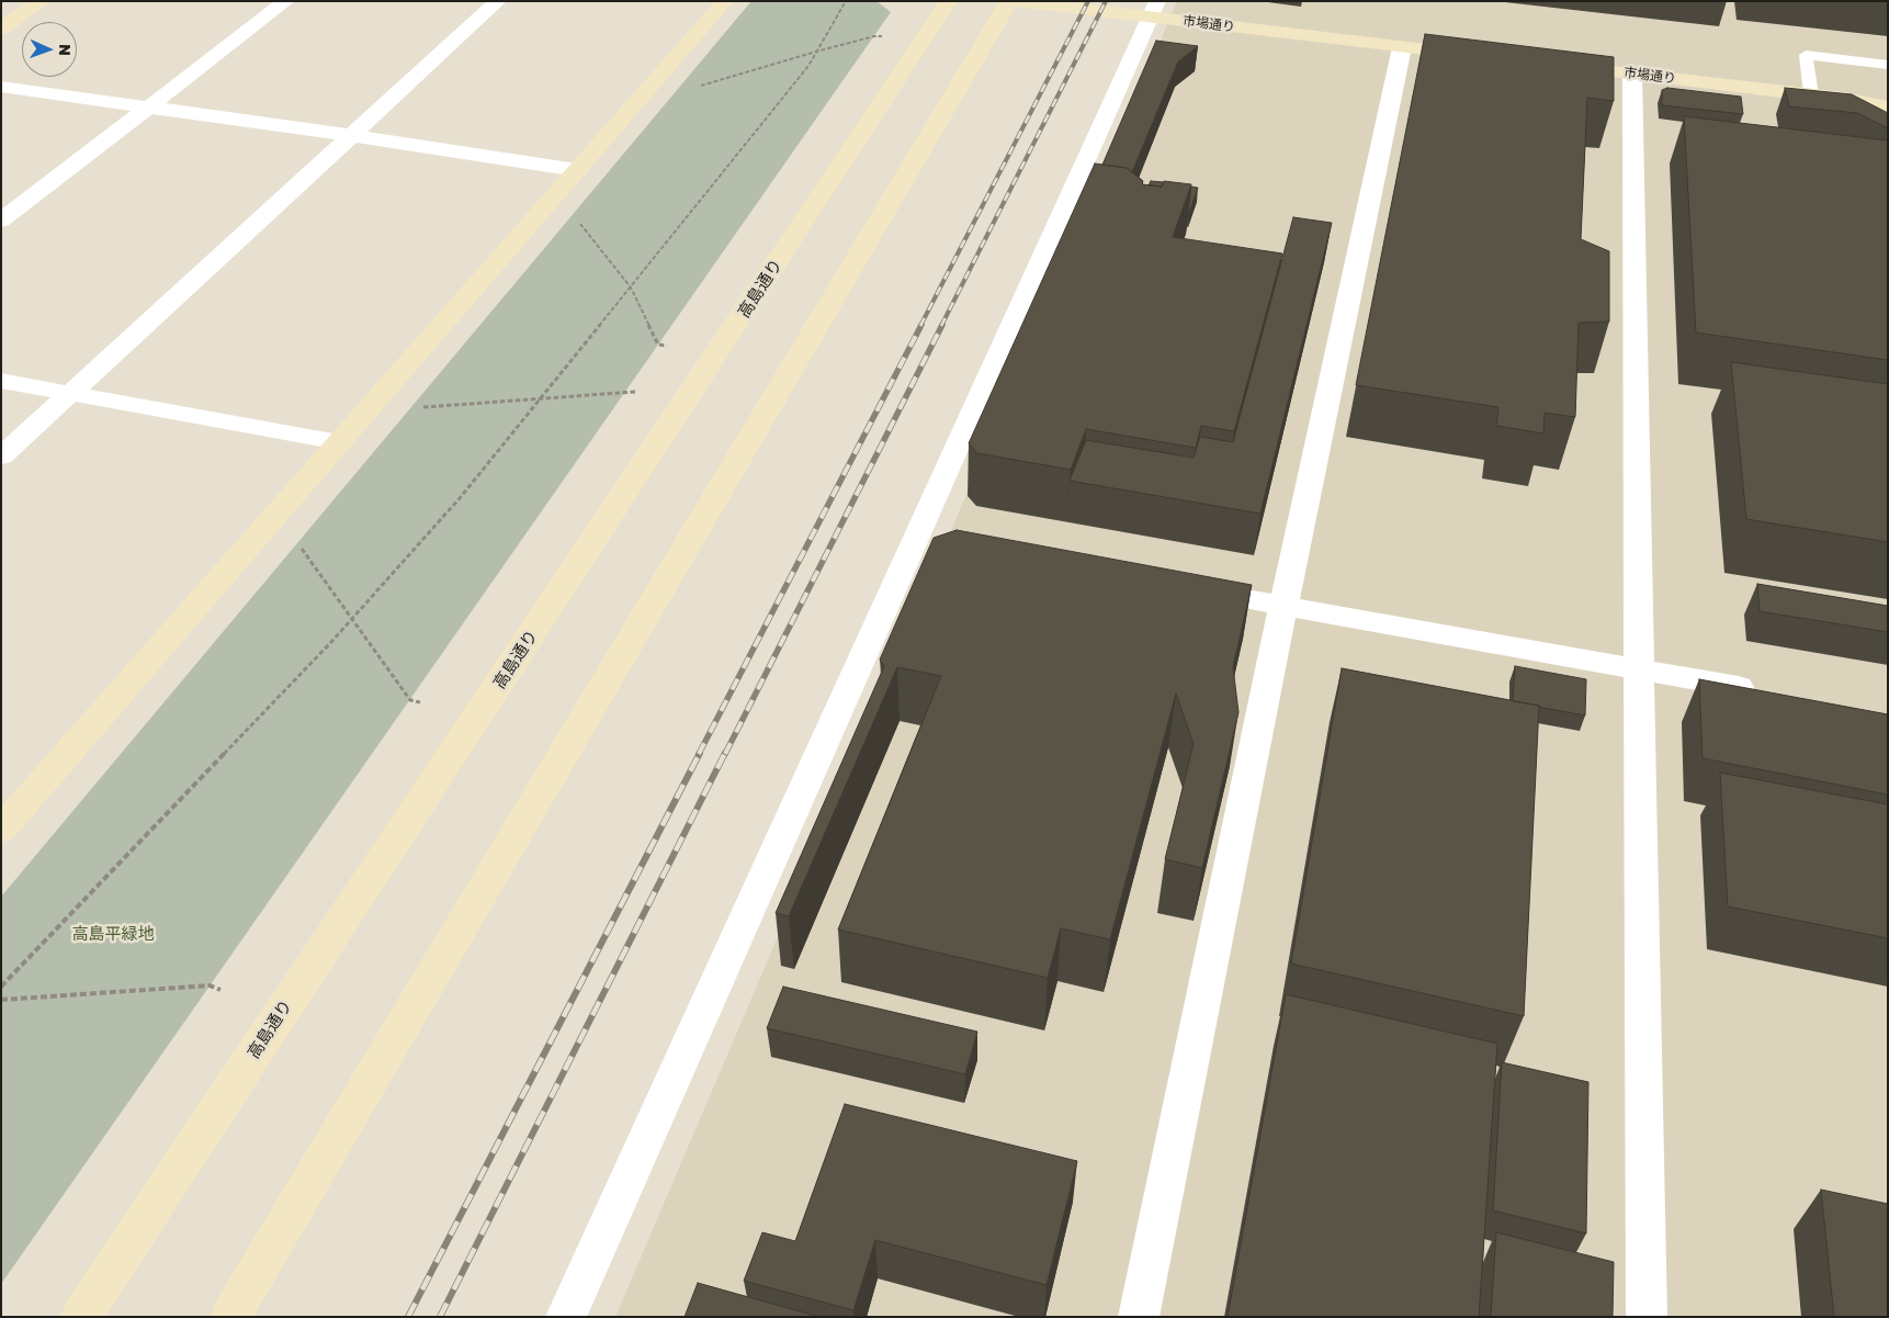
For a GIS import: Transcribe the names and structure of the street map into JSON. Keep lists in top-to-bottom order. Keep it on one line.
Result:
{"streets":{"main road":["市場通り","高島通り"]},"parks":["高島平緑地"],"north":"right"}
